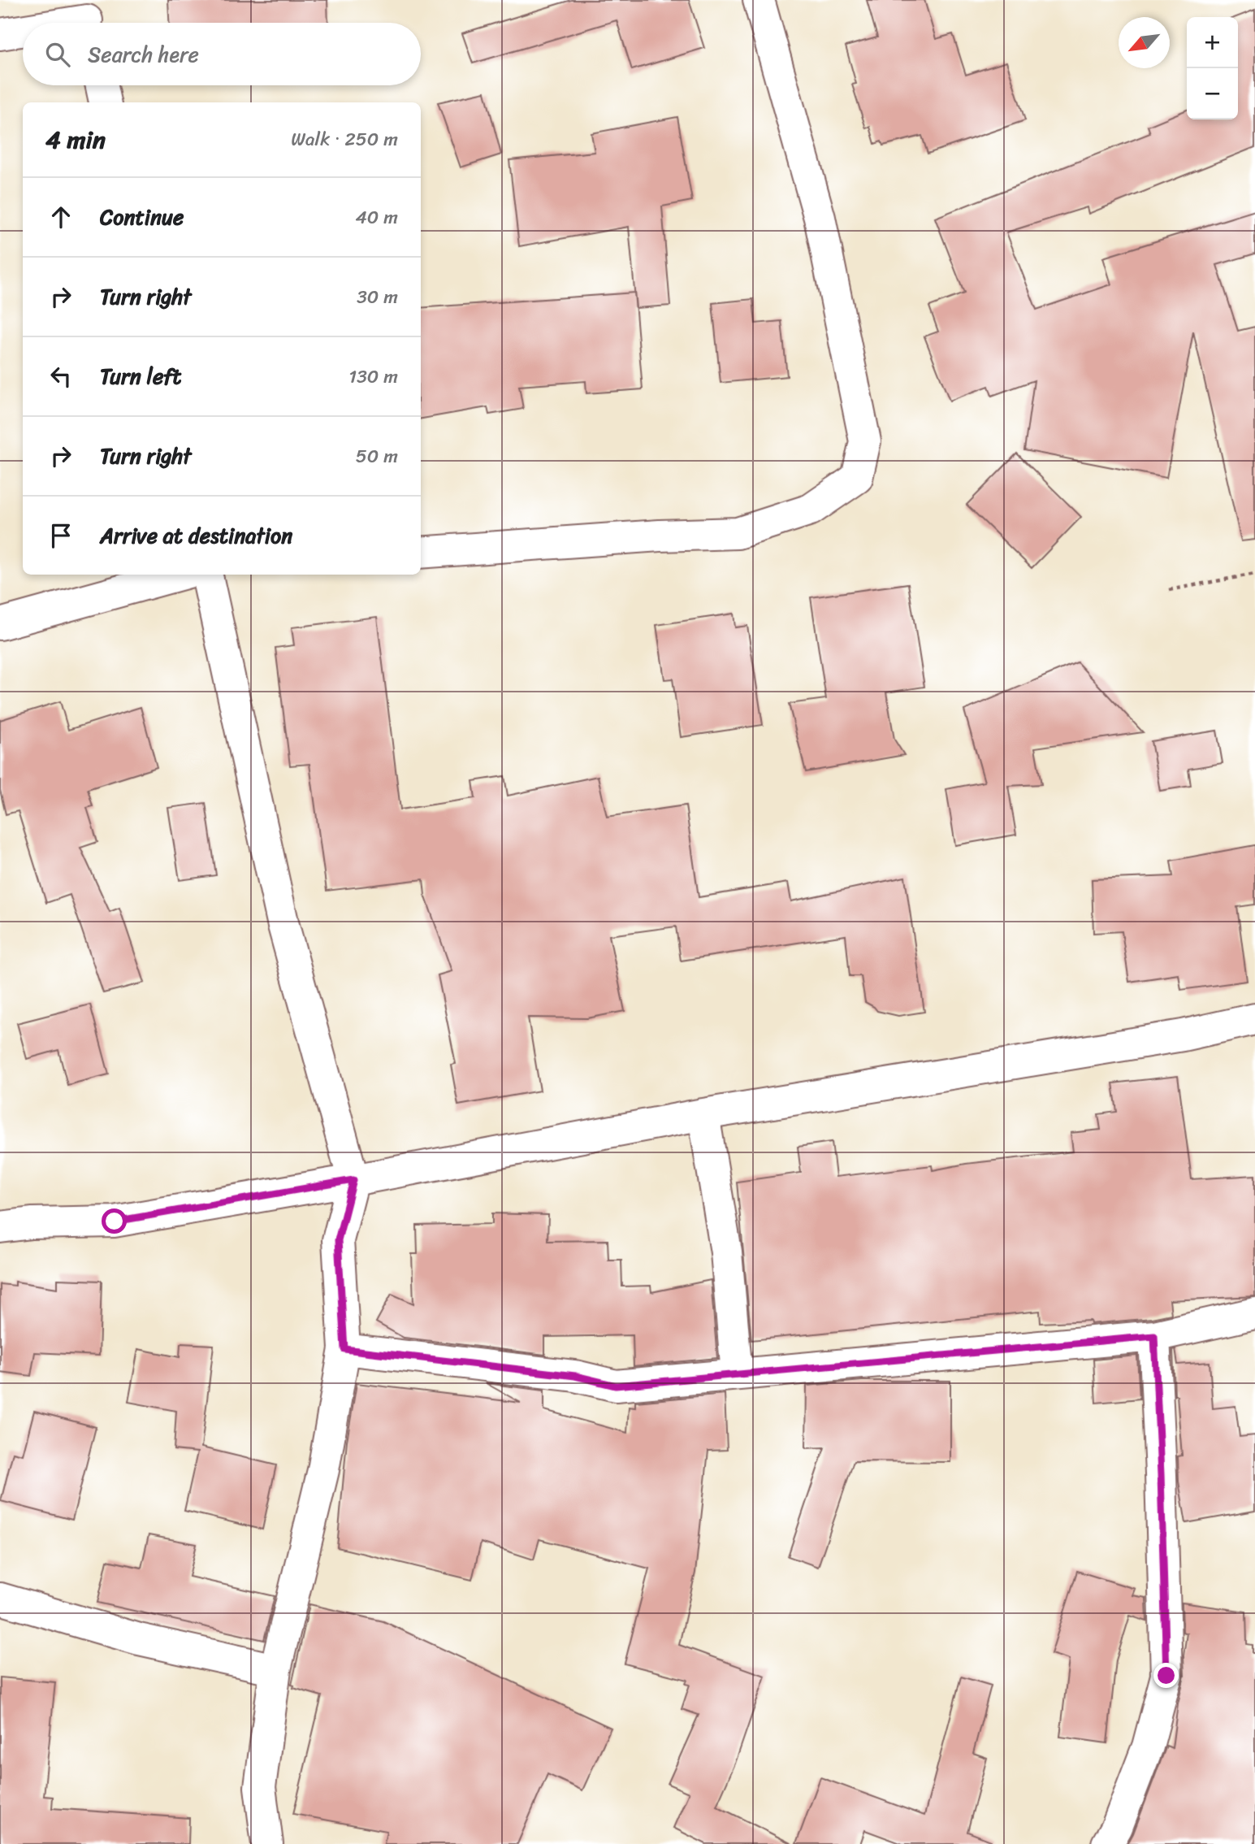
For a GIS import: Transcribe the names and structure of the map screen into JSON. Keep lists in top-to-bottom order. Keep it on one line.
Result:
{"north":"bottom left","page":{"map_buttons":["+","−"],"search":"Search here","heading":["4 min","Walk · 250 m"],"list":[["Continue","40 m"],["Turn right","30 m"],["Turn left","130 m"],["Turn right","50 m"],"Arrive at destination"]}}
